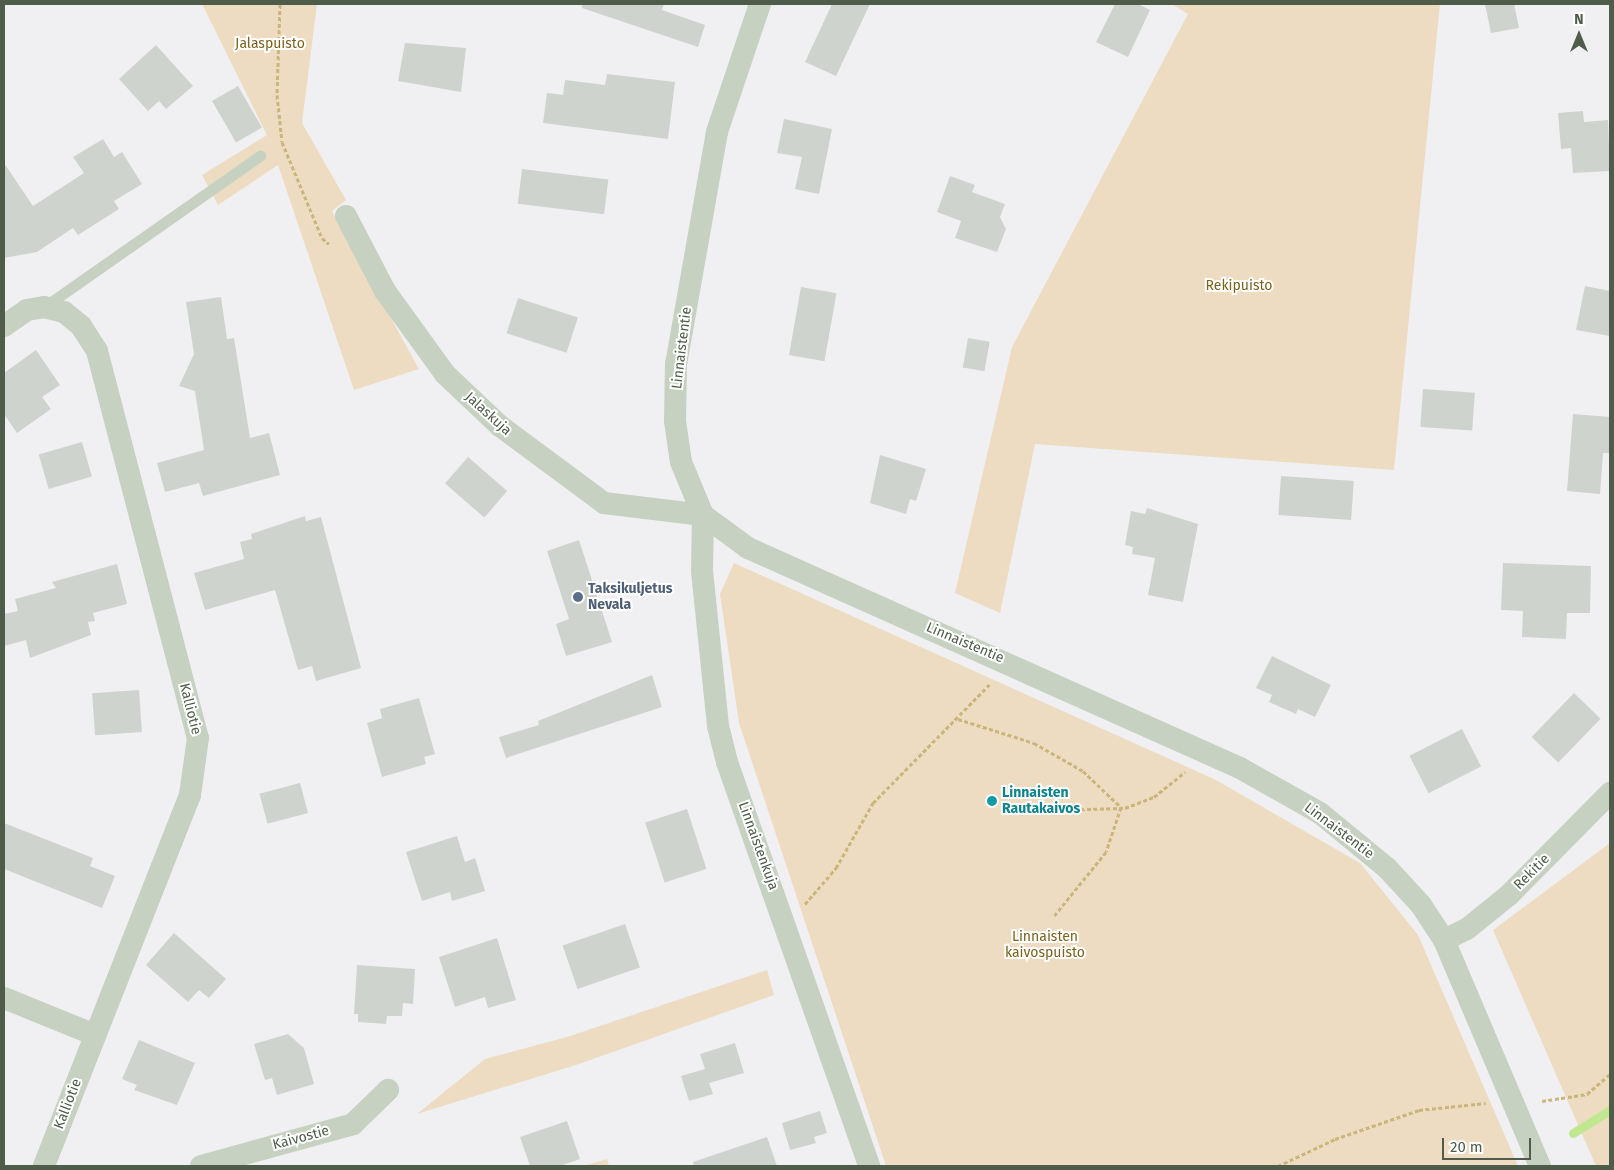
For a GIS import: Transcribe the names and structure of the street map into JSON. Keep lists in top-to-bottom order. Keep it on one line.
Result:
{"streets":{"street":["Linnaistentie","Jalaskuja","Kalliotie","Linnaistenkuja","Rekitie","Kaivostie"]},"crossings":[["Linnaistentie","Jalaskuja"],["Linnaistentie","Linnaistenkuja"],["Linnaistentie","Rekitie"],["Jalaskuja","Linnaistenkuja"]],"parks":["Jalaspuisto","Rekipuisto","Linnaisten kaivospuisto"],"places":["Taksikuljetus Nevala","Linnaisten Rautakaivos"],"scale_bar":"20 m","north":"top"}
